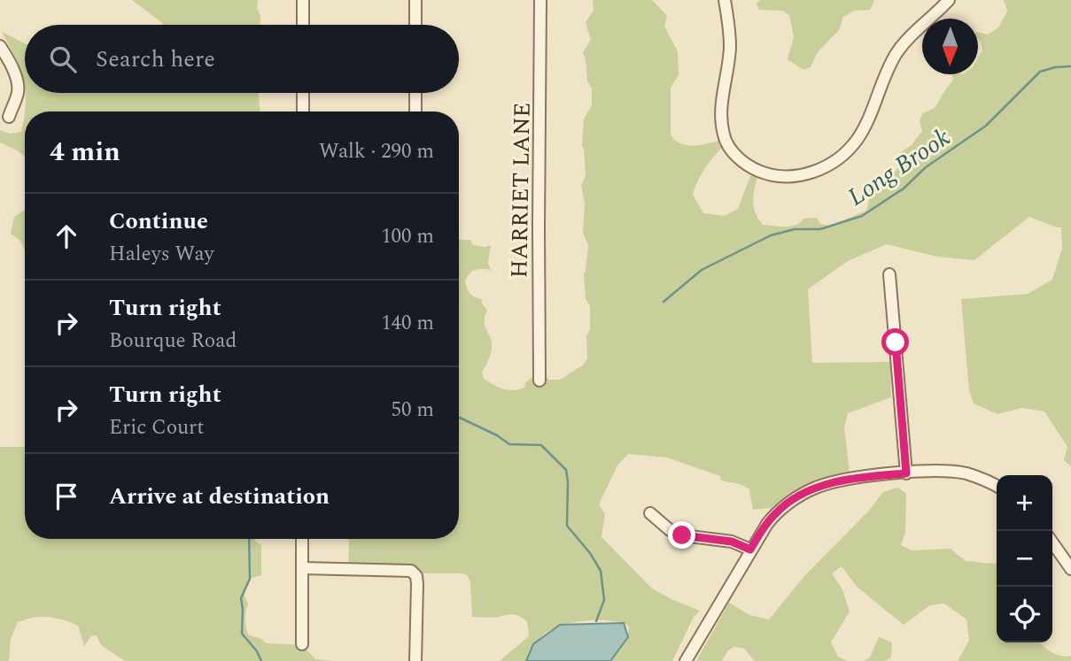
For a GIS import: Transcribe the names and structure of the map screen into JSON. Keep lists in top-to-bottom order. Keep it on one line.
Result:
{"streets":{"street":["HARRIET LANE"]},"water":["Long Brook"],"north":"bottom","page":{"search":"Search here","heading":["4 min","Walk · 290 m"],"list":[["Continue","Haleys Way","100 m"],["Turn right","Bourque Road","140 m"],["Turn right","Eric Court","50 m"],"Arrive at destination"],"map_buttons":["+","−"]}}
